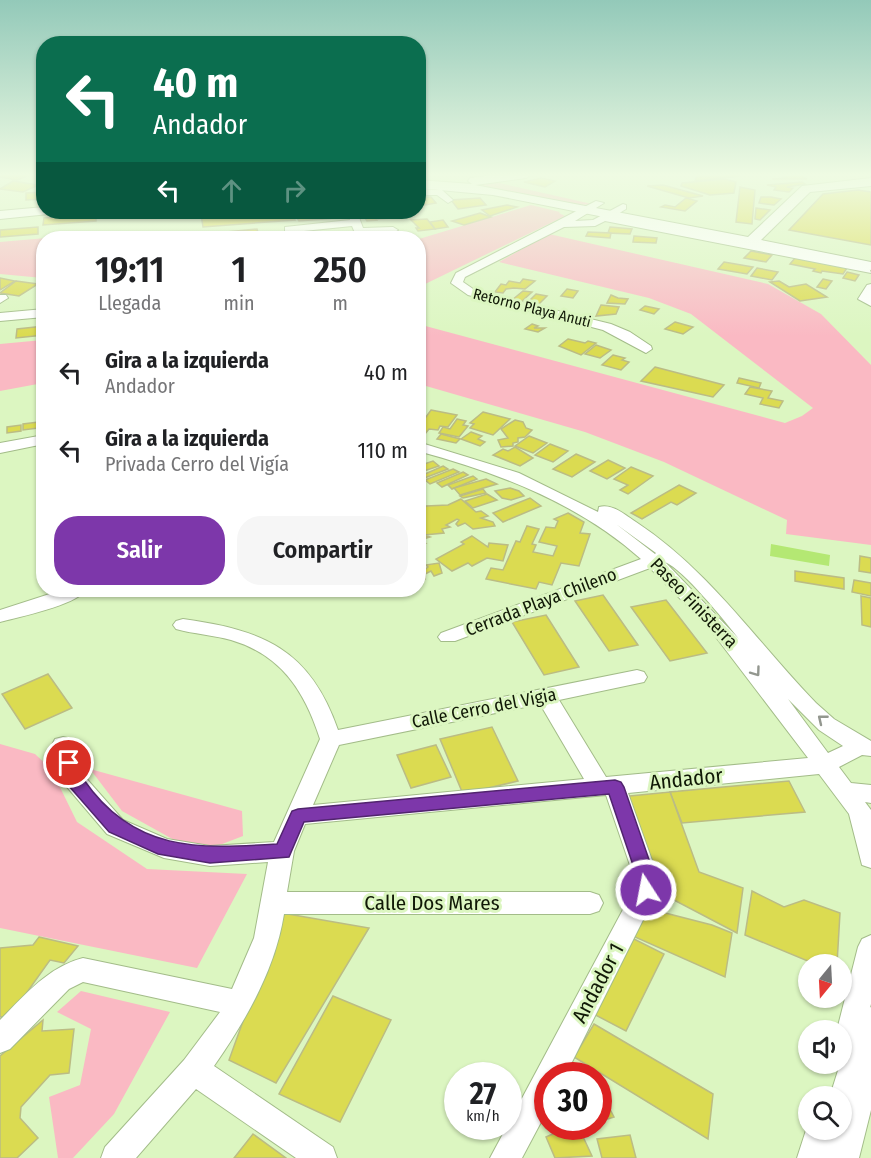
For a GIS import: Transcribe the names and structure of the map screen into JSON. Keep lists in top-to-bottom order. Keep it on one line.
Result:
{"streets":{"street":["Retorno Playa Anuti","Cerrada Playa Chileno","Paseo Finisterra","Calle Cerro del Vigia","Andador","Calle Dos Mares","Andador 1"]},"crossings":[["Cerrada Playa Chileno","Paseo Finisterra"],["Paseo Finisterra","Andador"],["Calle Cerro del Vigia","Andador 1"],["Andador","Andador 1"]],"north":"bottom","page":{"turn":["40 m","Andador"],"eta":["19:11","Llegada","1","min","250","m"],"list":[{"name":"Gira a la izquierda","note":"Andador","value":"40 m"},{"name":"Gira a la izquierda","note":"Privada Cerro del Vigía","value":"110 m"}],"buttons":["Salir","Compartir"],"speed":"27 km/h","limit":"30"}}
